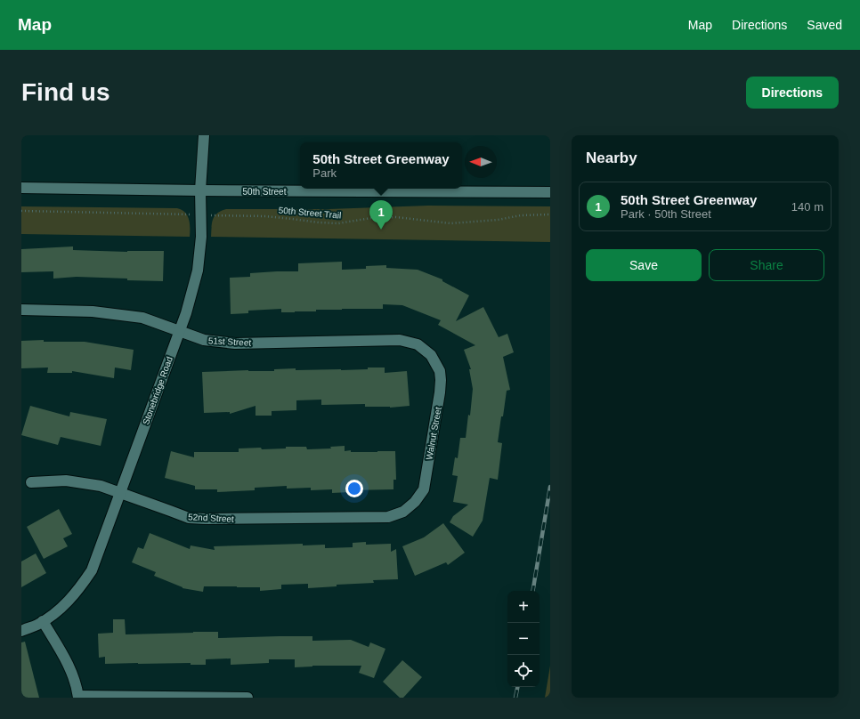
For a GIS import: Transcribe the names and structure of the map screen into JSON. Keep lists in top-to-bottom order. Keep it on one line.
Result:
{"streets":{"street":["50th Street","51st Street","Stonebridge Road","Walnut Street","52nd Street"],"path":["50th Street Trail"]},"crossings":[["50th Street","Stonebridge Road"],["51st Street","Stonebridge Road"],["51st Street","Walnut Street"],["Stonebridge Road","52nd Street"],["Walnut Street","52nd Street"]],"north":"left","page":{"header":"Map","nav":["Map","Directions","Saved"],"buttons":["Directions",["Save","Share"]],"title":"Find us","heading":"Nearby","popup":["50th Street Greenway","Park"],"list":[{"mark":"1","name":"50th Street Greenway","note":"Park · 50th Street","value":"140 m"}],"pins":"1","map_buttons":["+","−"]}}
